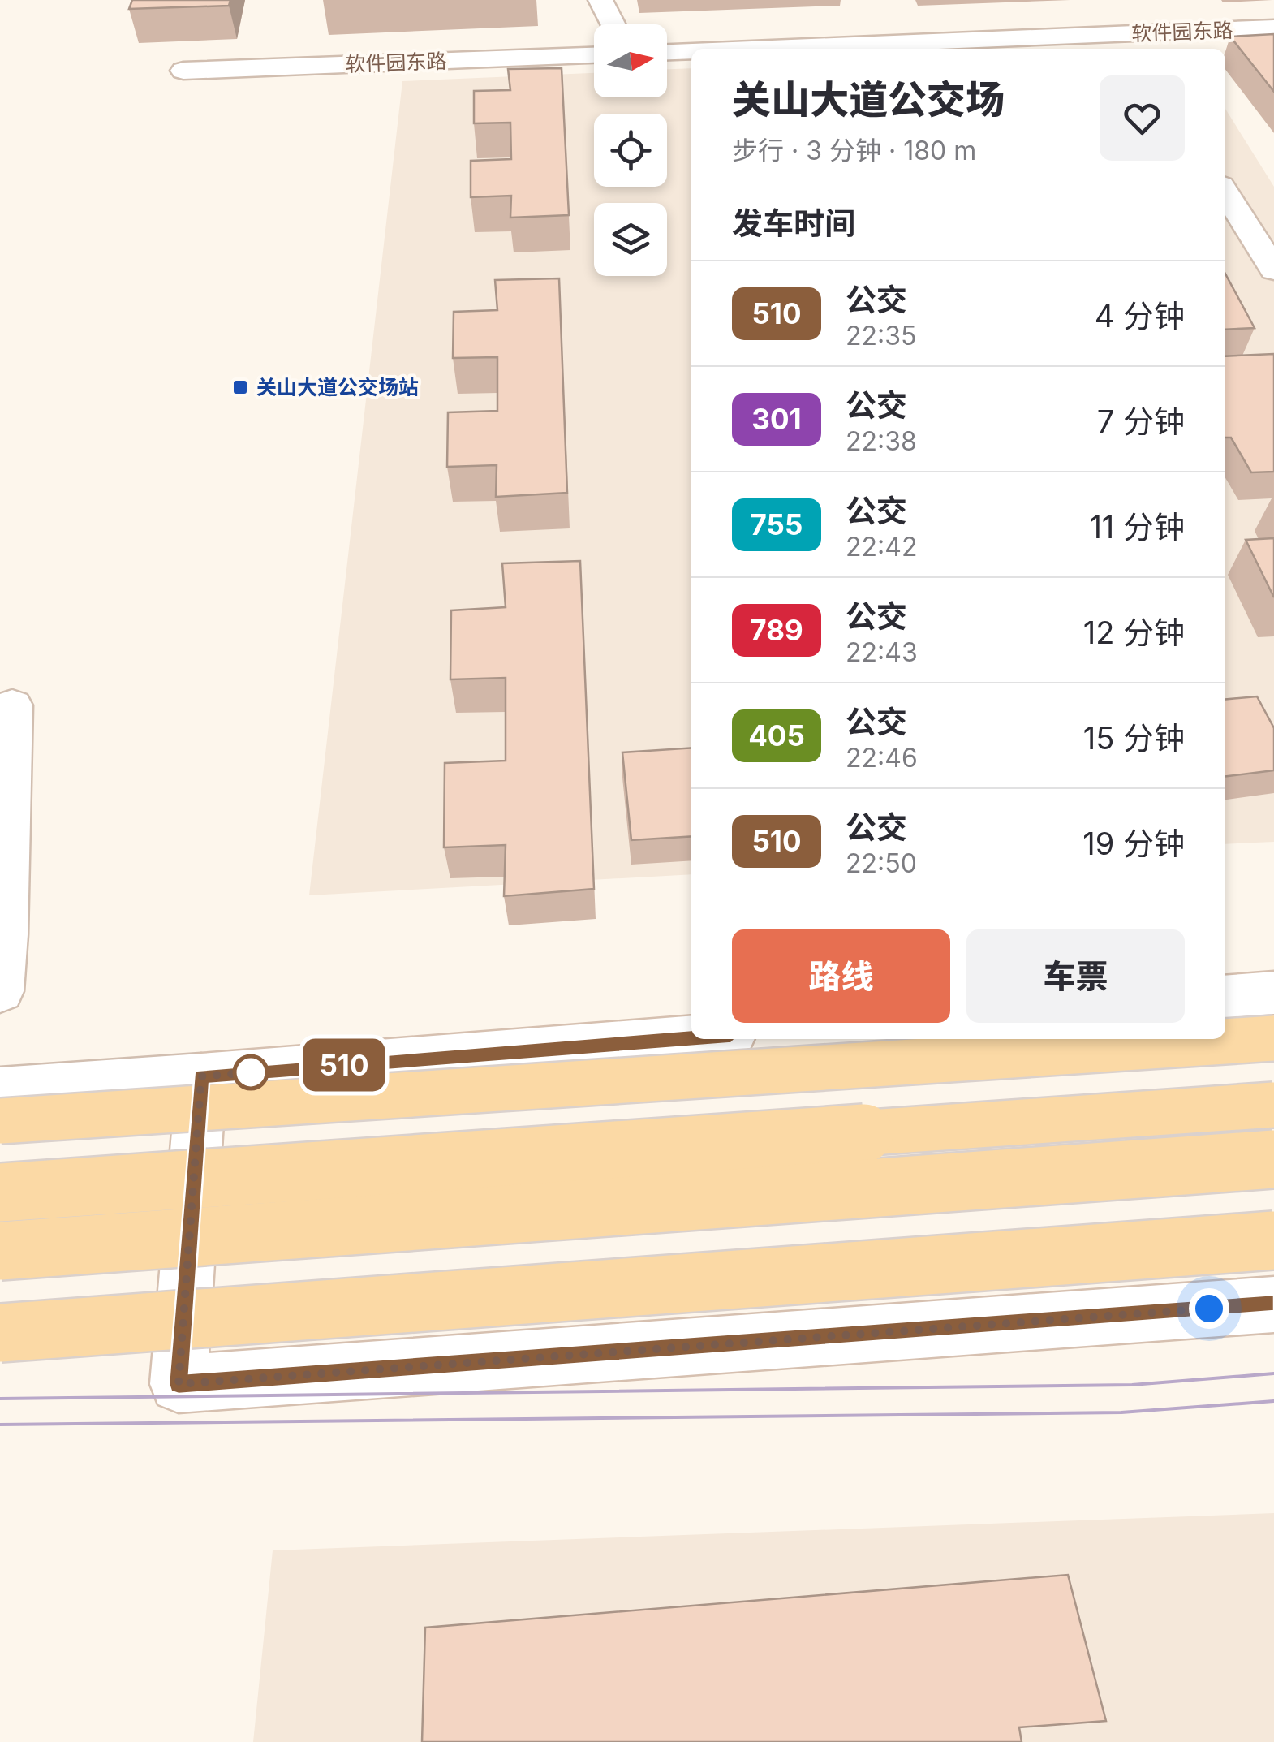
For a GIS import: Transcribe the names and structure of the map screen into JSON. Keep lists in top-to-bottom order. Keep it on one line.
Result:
{"streets":{"street":["软件园东路"]},"places":{"transit":["关山大道公交场站"]},"lines":["bus line 510"],"north":"right","page":{"on_map":"510","heading":[["关山大道公交场","步行 · 3 分钟 · 180 m"],"发车时间"],"list":[{"mark":"510","name":"公交","note":"22:35","value":"4 分钟"},{"mark":"301","name":"公交","note":"22:38","value":"7 分钟"},{"mark":"755","name":"公交","note":"22:42","value":"11 分钟"},{"mark":"789","name":"公交","note":"22:43","value":"12 分钟"},{"mark":"405","name":"公交","note":"22:46","value":"15 分钟"},{"mark":"510","name":"公交","note":"22:50","value":"19 分钟"}],"buttons":["路线","车票"]}}
